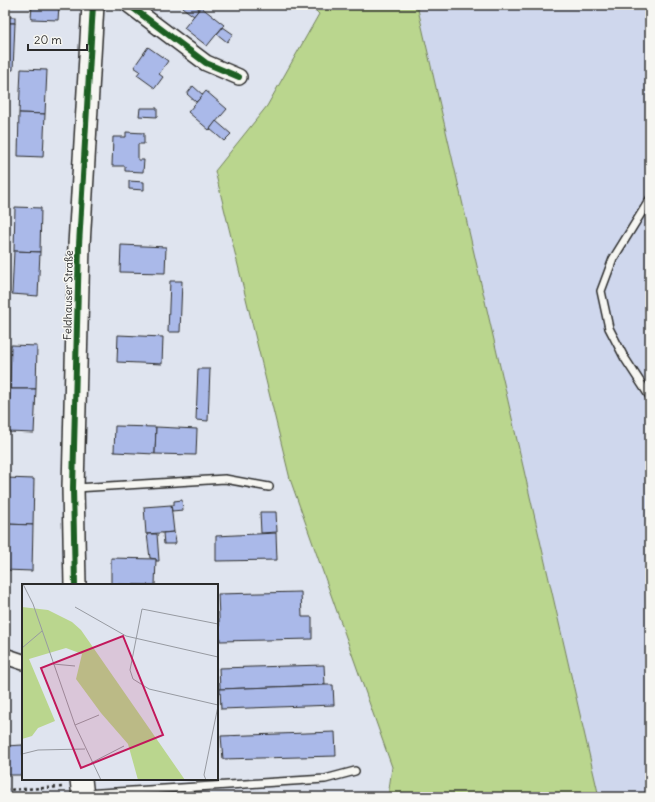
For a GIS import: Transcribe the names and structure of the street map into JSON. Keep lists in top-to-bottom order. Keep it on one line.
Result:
{"streets":{"street":["Feldhauser Straße"]},"scale_bar":"20 m"}
